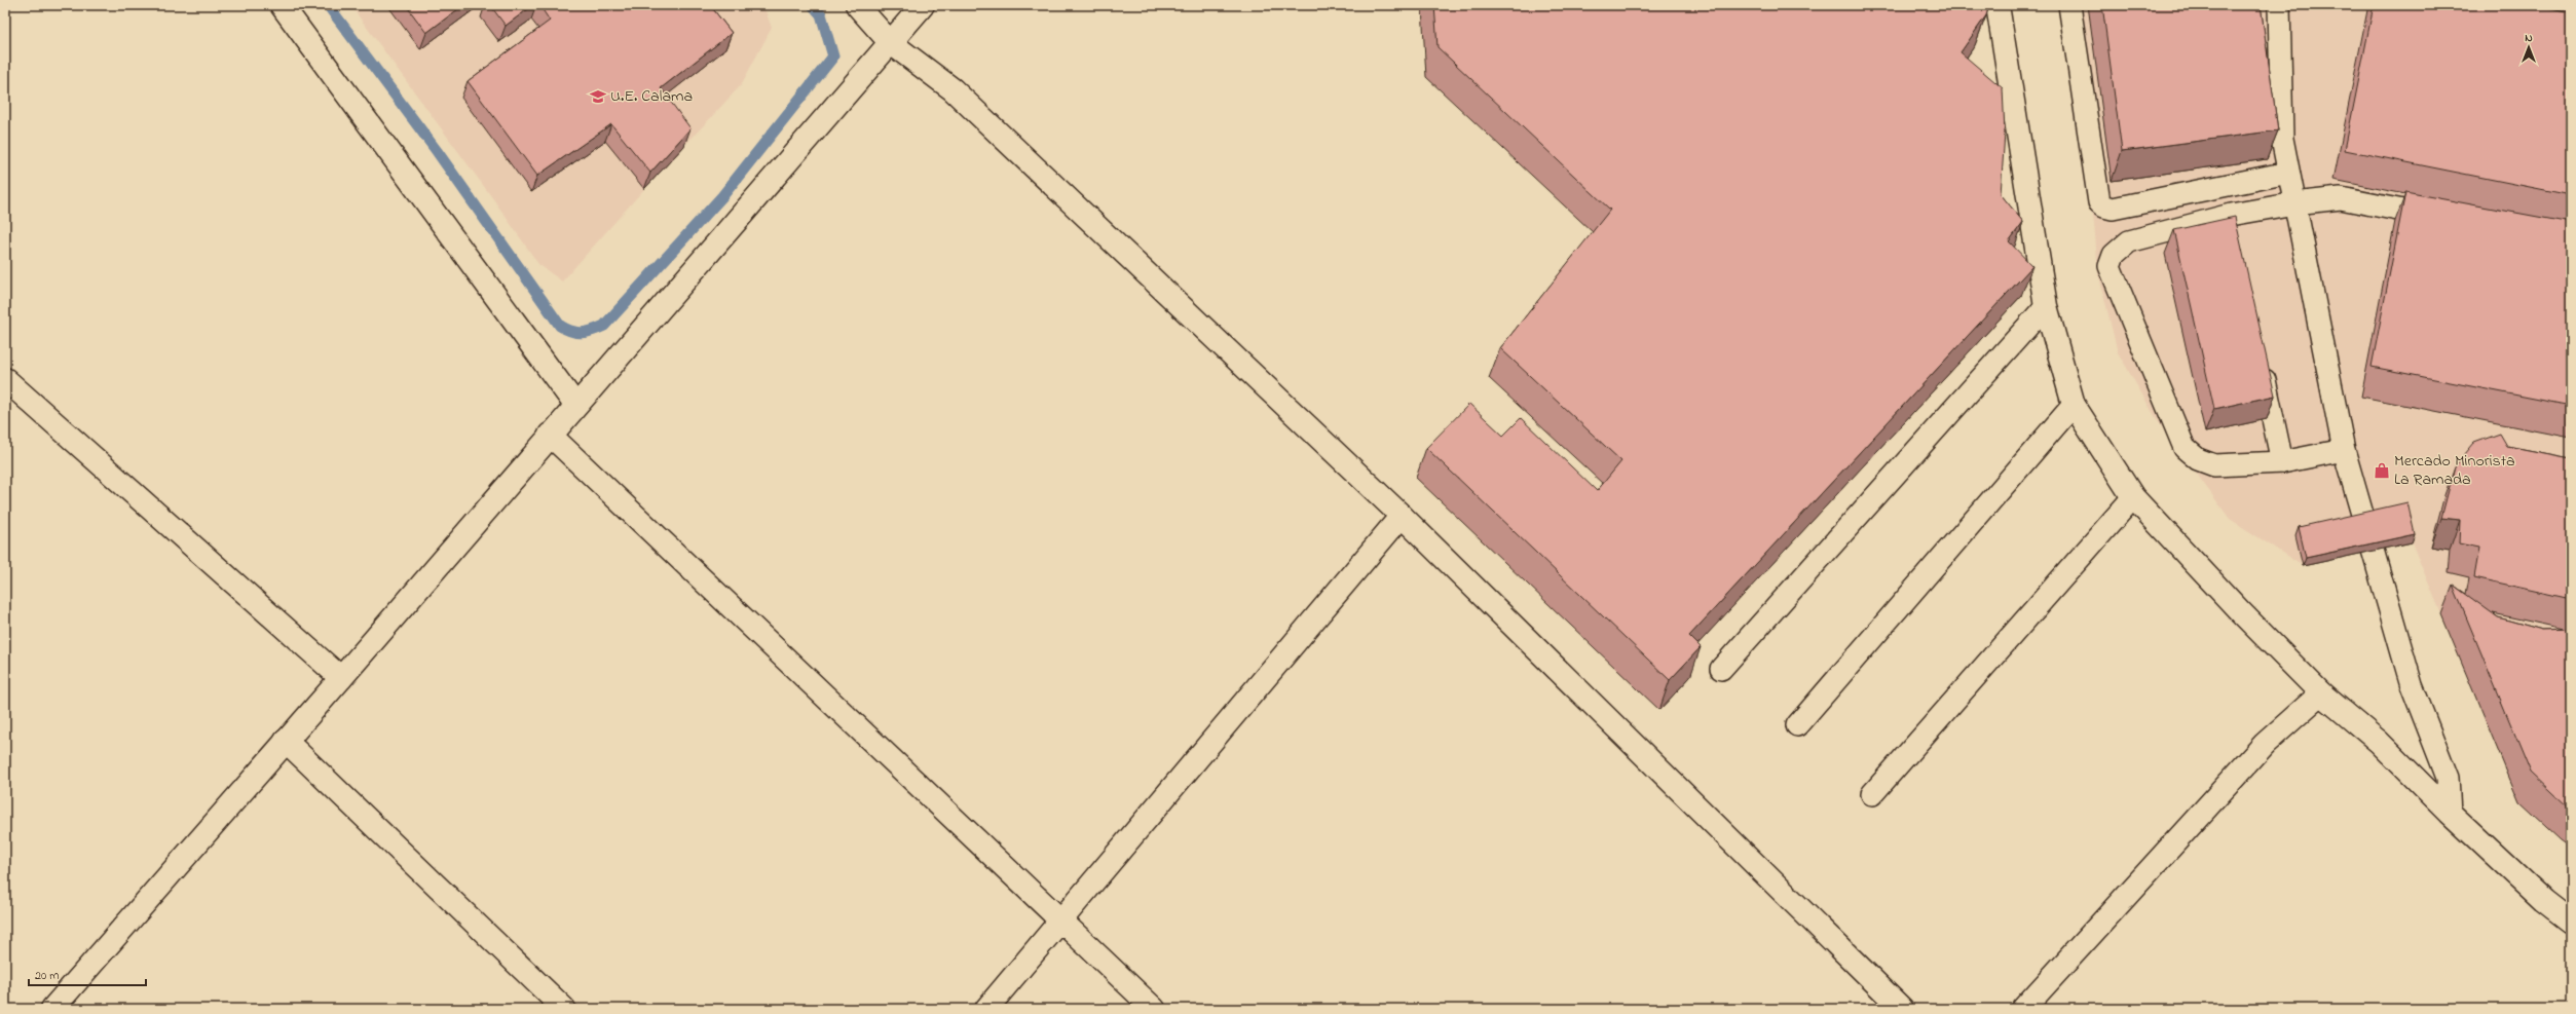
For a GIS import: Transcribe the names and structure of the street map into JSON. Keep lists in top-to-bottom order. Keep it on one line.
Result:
{"places":{"school or university":["U.E. Calama"],"shop":["Mercado Minorista La Ramada"]},"scale_bar":"20 m","north":"top"}
